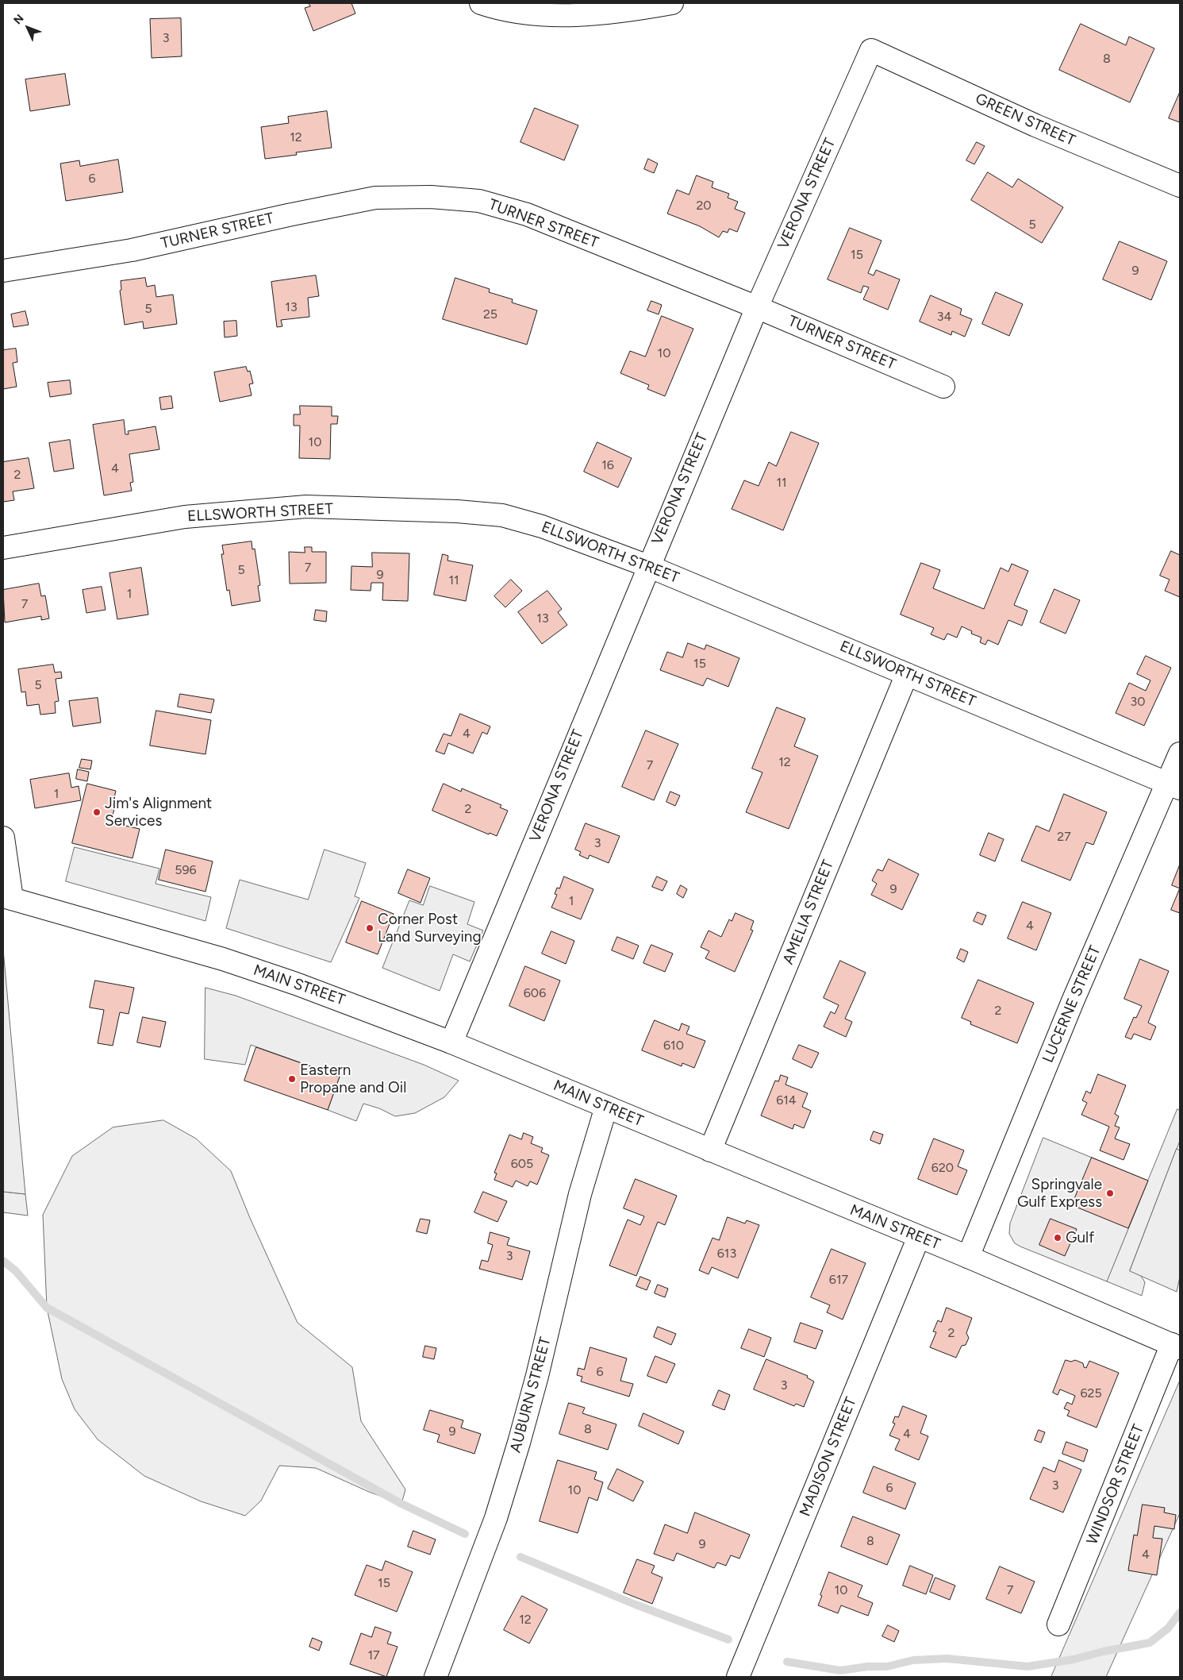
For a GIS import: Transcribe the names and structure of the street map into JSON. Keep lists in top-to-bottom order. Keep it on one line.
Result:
{"streets":{"street":["GREEN STREET","VERONA STREET","TURNER STREET","ELLSWORTH STREET","AMELIA STREET","MAIN STREET","LUCERNE STREET","AUBURN STREET","MADISON STREET","WINDSOR STREET"]},"crossings":[["GREEN STREET","VERONA STREET"],["VERONA STREET","TURNER STREET"],["VERONA STREET","ELLSWORTH STREET"],["VERONA STREET","MAIN STREET"],["ELLSWORTH STREET","AMELIA STREET"],["ELLSWORTH STREET","LUCERNE STREET"],["AMELIA STREET","MAIN STREET"],["MAIN STREET","LUCERNE STREET"],["MAIN STREET","AUBURN STREET"],["MAIN STREET","MADISON STREET"],["MAIN STREET","WINDSOR STREET"]],"places":["Jim's Alignment Services","Corner Post Land Surveying","Eastern Propane and Oil","Springvale Gulf Express","Gulf"],"house_numbers":["3","8","12","6","20","5","15","9","13","5","25","34","10","10","16","4","2","11","7","5","9","11","1","7","13","15","5","30","4","12","7","1","2","27","3","596","9","1","4","606","2","610","614","605","620","613","3","617","2","6","3","625","8","9","4","3","6","10","8","9","4","15","10","7","12","17"],"north":"top left"}
